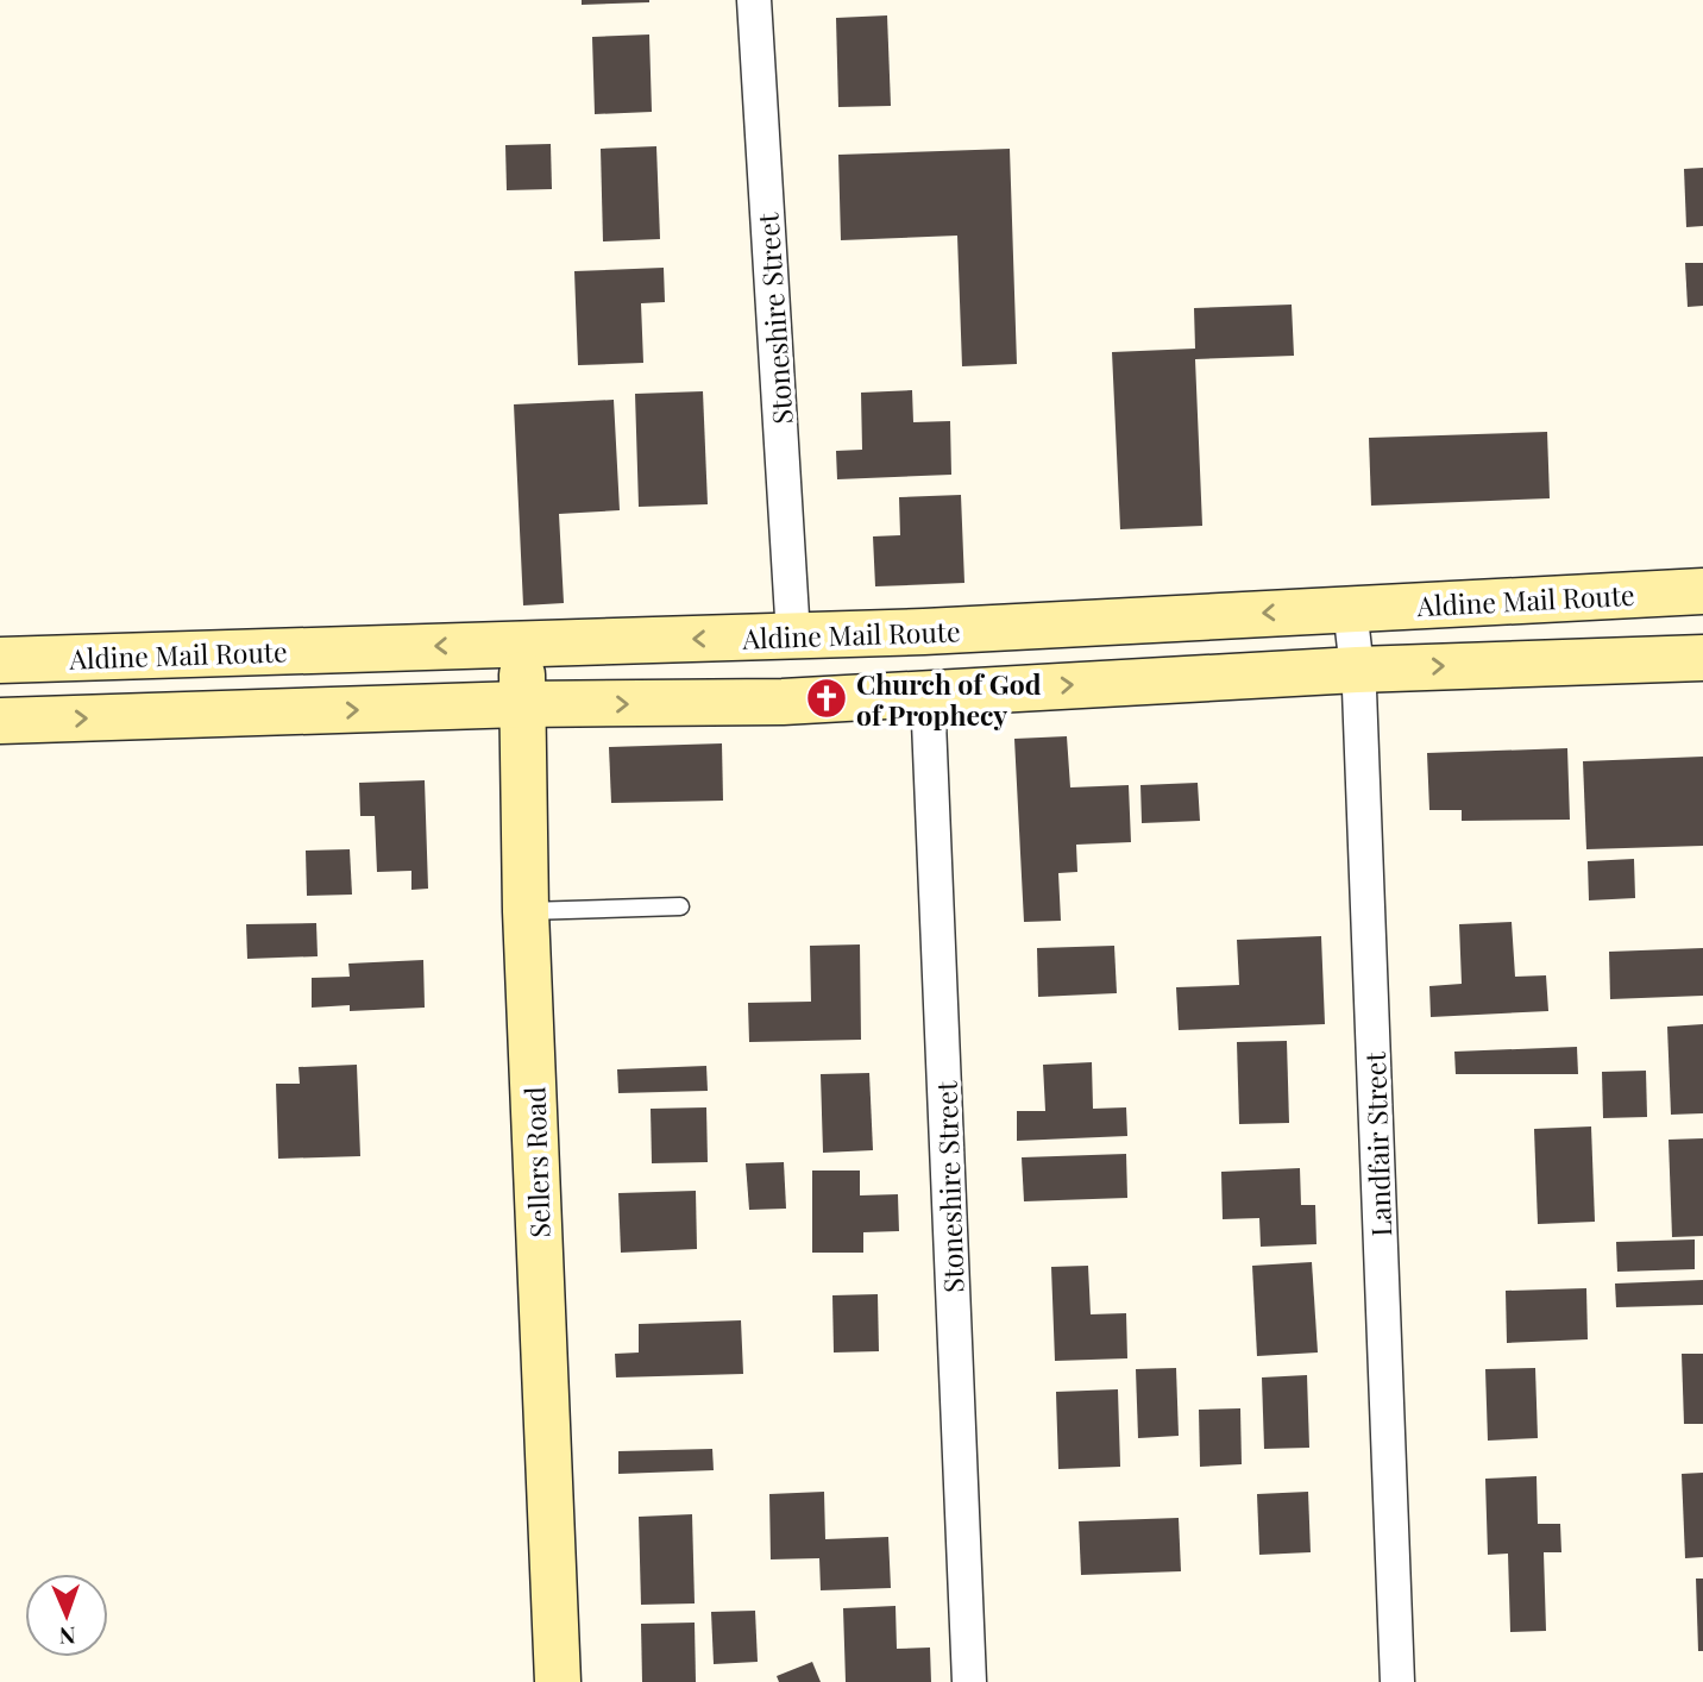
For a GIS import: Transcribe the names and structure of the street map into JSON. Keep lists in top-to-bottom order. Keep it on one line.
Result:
{"streets":{"main road":["Aldine Mail Route","Sellers Road"],"street":["Stoneshire Street","Landfair Street"]},"crossings":[["Stoneshire Street","Aldine Mail Route"],["Aldine Mail Route","Landfair Street"],["Aldine Mail Route","Sellers Road"]],"places":{"church":["Church of God of Prophecy"]},"north":"bottom"}
